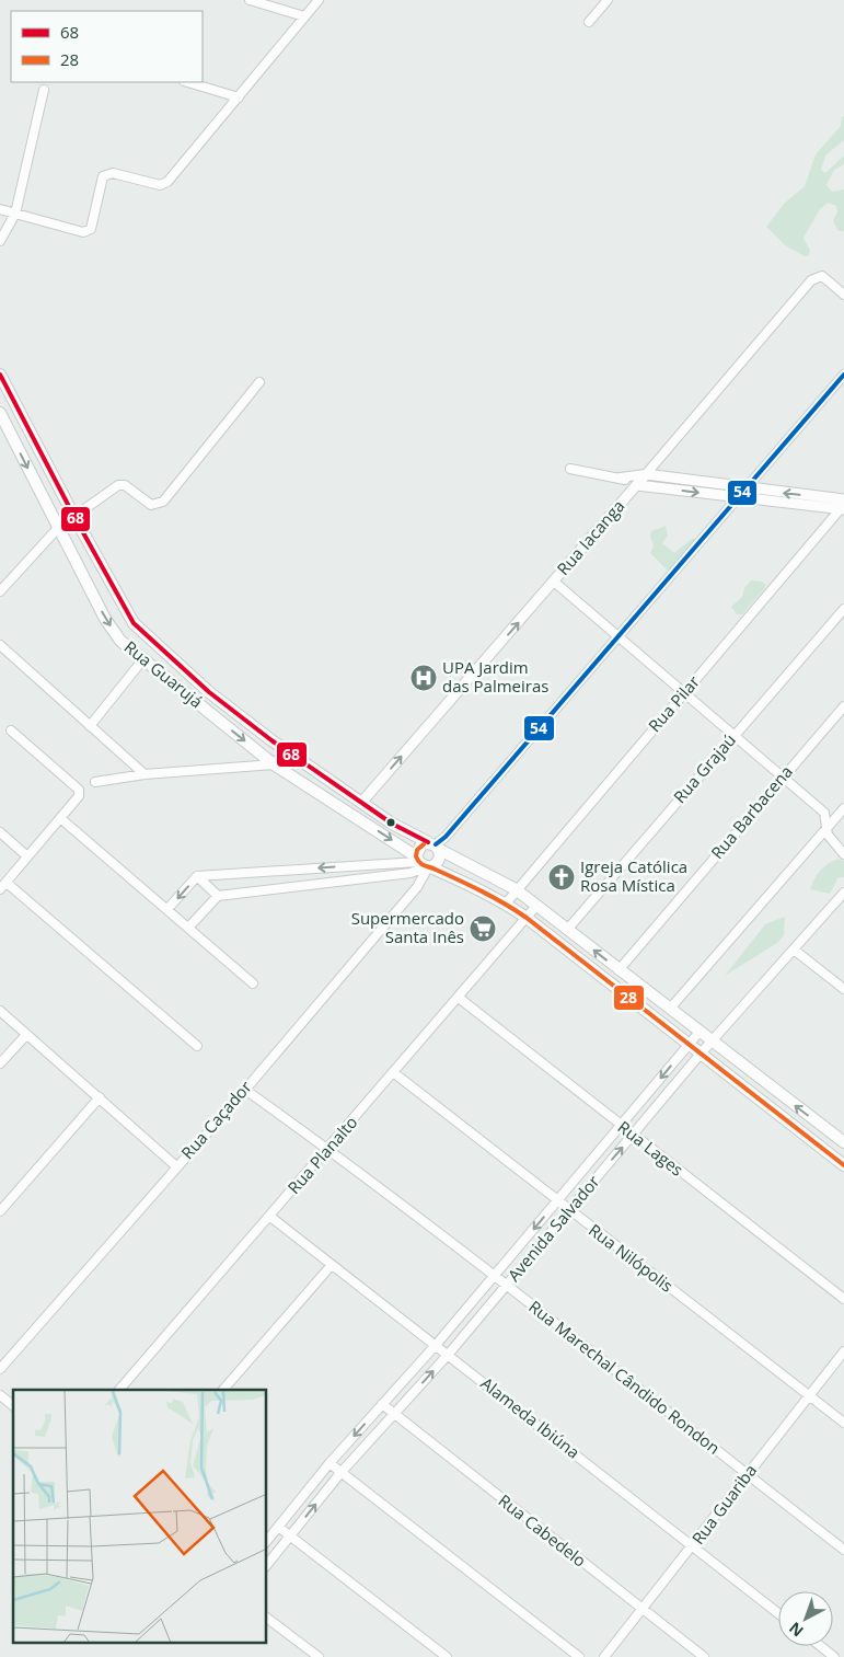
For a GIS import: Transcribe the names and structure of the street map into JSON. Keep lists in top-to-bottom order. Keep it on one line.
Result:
{"streets":{"main road":["Rua Guarujá"],"street":["Rua Iacanga","Rua Pilar","Rua Grajaú","Rua Barbacena","Rua Caçador","Rua Lages","Rua Planalto","Avenida Salvador","Rua Nilópolis","Rua Marechal Cândido Rondon","Alameda Ibiúna","Rua Guariba","Rua Cabedelo"]},"crossings":[["Rua Iacanga","Rua Guarujá"],["Rua Guarujá","Rua Pilar"],["Rua Guarujá","Rua Grajaú"],["Rua Guarujá","Rua Barbacena"],["Rua Guarujá","Rua Caçador"],["Rua Guarujá","Rua Planalto"],["Rua Guarujá","Avenida Salvador"],["Rua Caçador","Rua Marechal Cândido Rondon"],["Rua Lages","Rua Planalto"],["Rua Lages","Avenida Salvador"],["Rua Planalto","Rua Nilópolis"],["Rua Planalto","Rua Marechal Cândido Rondon"],["Rua Planalto","Alameda Ibiúna"],["Avenida Salvador","Rua Nilópolis"],["Avenida Salvador","Rua Marechal Cândido Rondon"],["Avenida Salvador","Alameda Ibiúna"],["Avenida Salvador","Rua Cabedelo"],["Rua Nilópolis","Rua Guariba"],["Rua Marechal Cândido Rondon","Rua Guariba"],["Alameda Ibiúna","Rua Guariba"],["Rua Guariba","Rua Cabedelo"]],"places":{"hospital":["UPA Jardim das Palmeiras"],"church":["Igreja Católica Rosa Mística"],"supermarket":["Supermercado Santa Inês"]},"lines":["transit line 68","transit line 54","transit line 28"],"legend":["68","28"],"north":"bottom left"}
